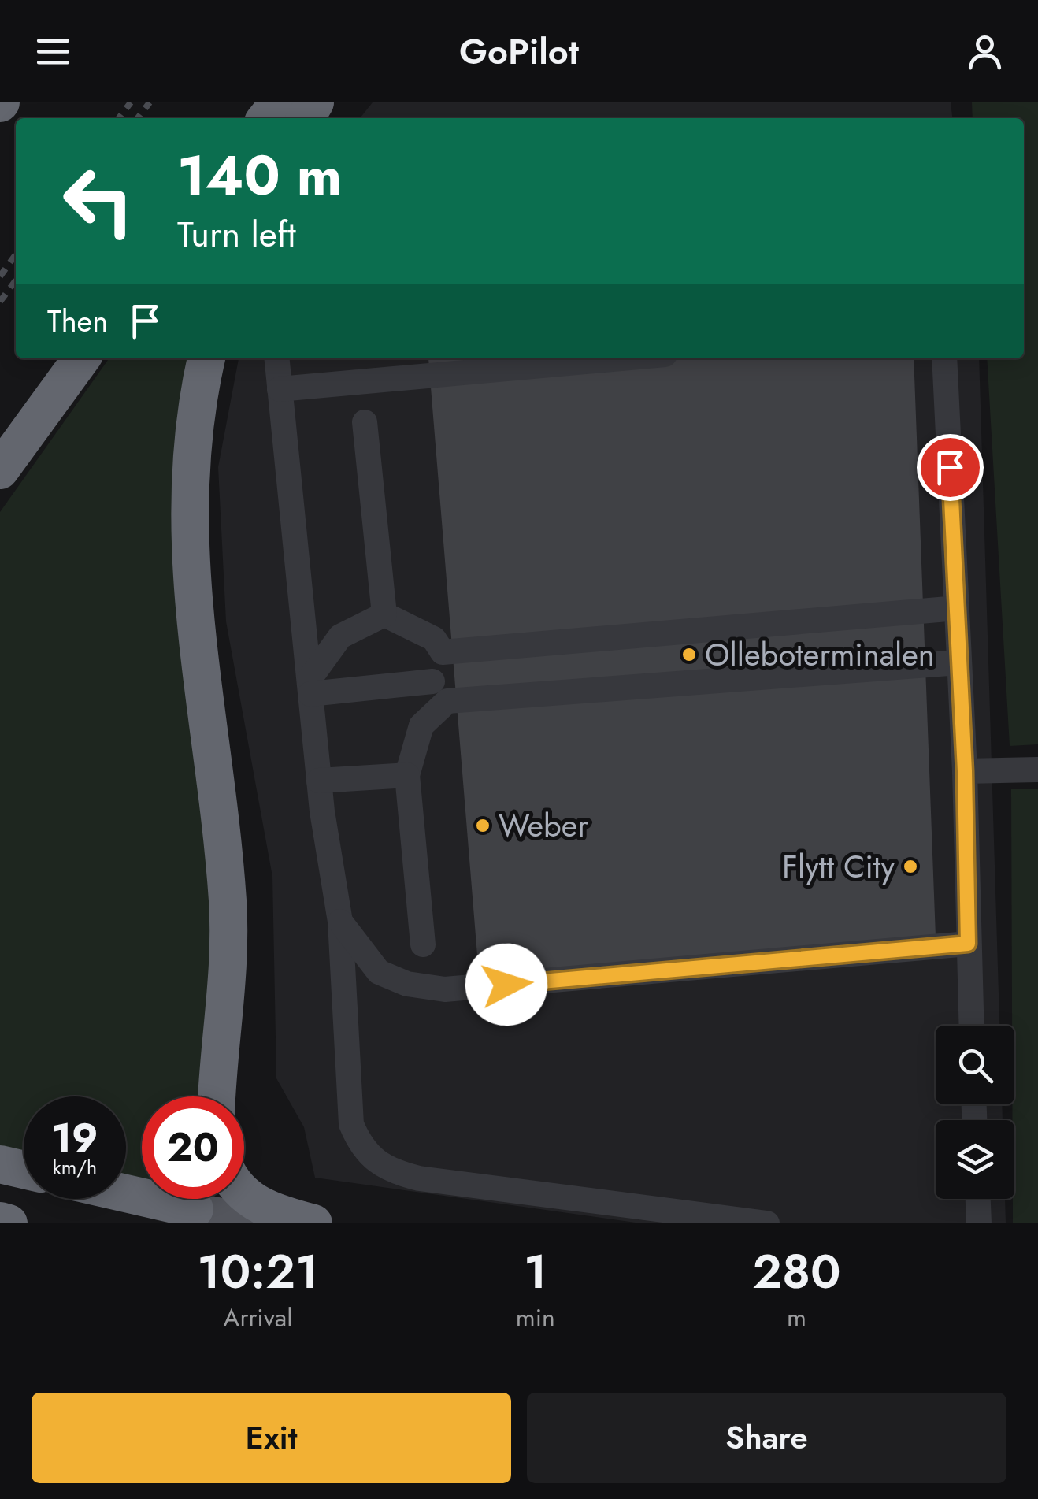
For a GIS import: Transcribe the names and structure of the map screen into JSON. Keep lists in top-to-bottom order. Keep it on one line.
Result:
{"places":["Olleboterminalen","Weber","Flytt City"],"page":{"header":"GoPilot","turn":["140 m","Turn left"],"then":"Then","speed":"19 km/h","limit":"20","eta":["10:21","Arrival","1","min","280","m"],"buttons":["Exit","Share"]}}
